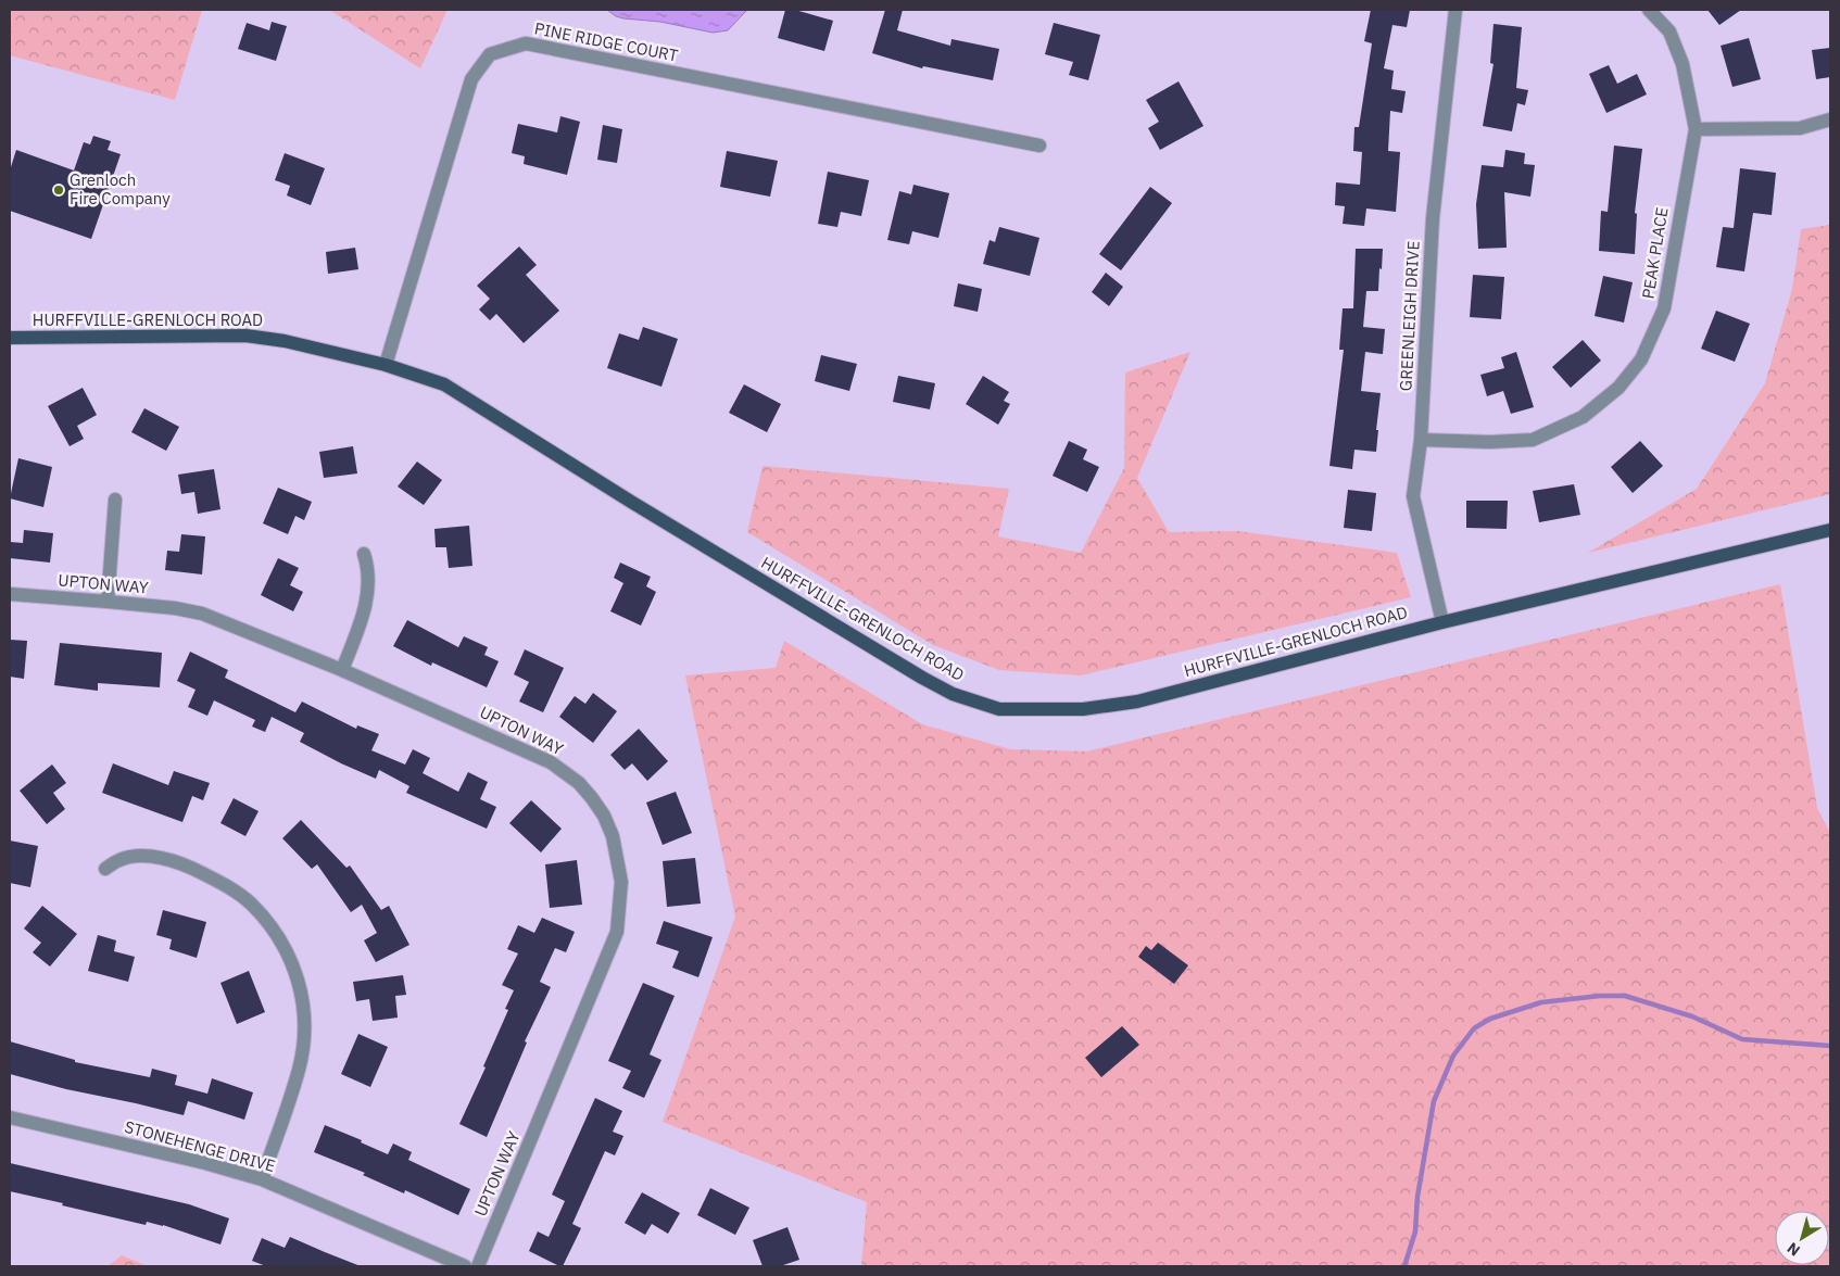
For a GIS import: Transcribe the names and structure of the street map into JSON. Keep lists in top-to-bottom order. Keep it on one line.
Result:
{"streets":{"main road":["HURFFVILLE-GRENLOCH ROAD"],"street":["PINE RIDGE COURT","PEAK PLACE","GREENLEIGH DRIVE","UPTON WAY","STONEHENGE DRIVE"]},"crossings":[["PINE RIDGE COURT","HURFFVILLE-GRENLOCH ROAD"],["PEAK PLACE","GREENLEIGH DRIVE"],["GREENLEIGH DRIVE","HURFFVILLE-GRENLOCH ROAD"]],"places":["Grenloch Fire Company"],"north":"bottom left"}
